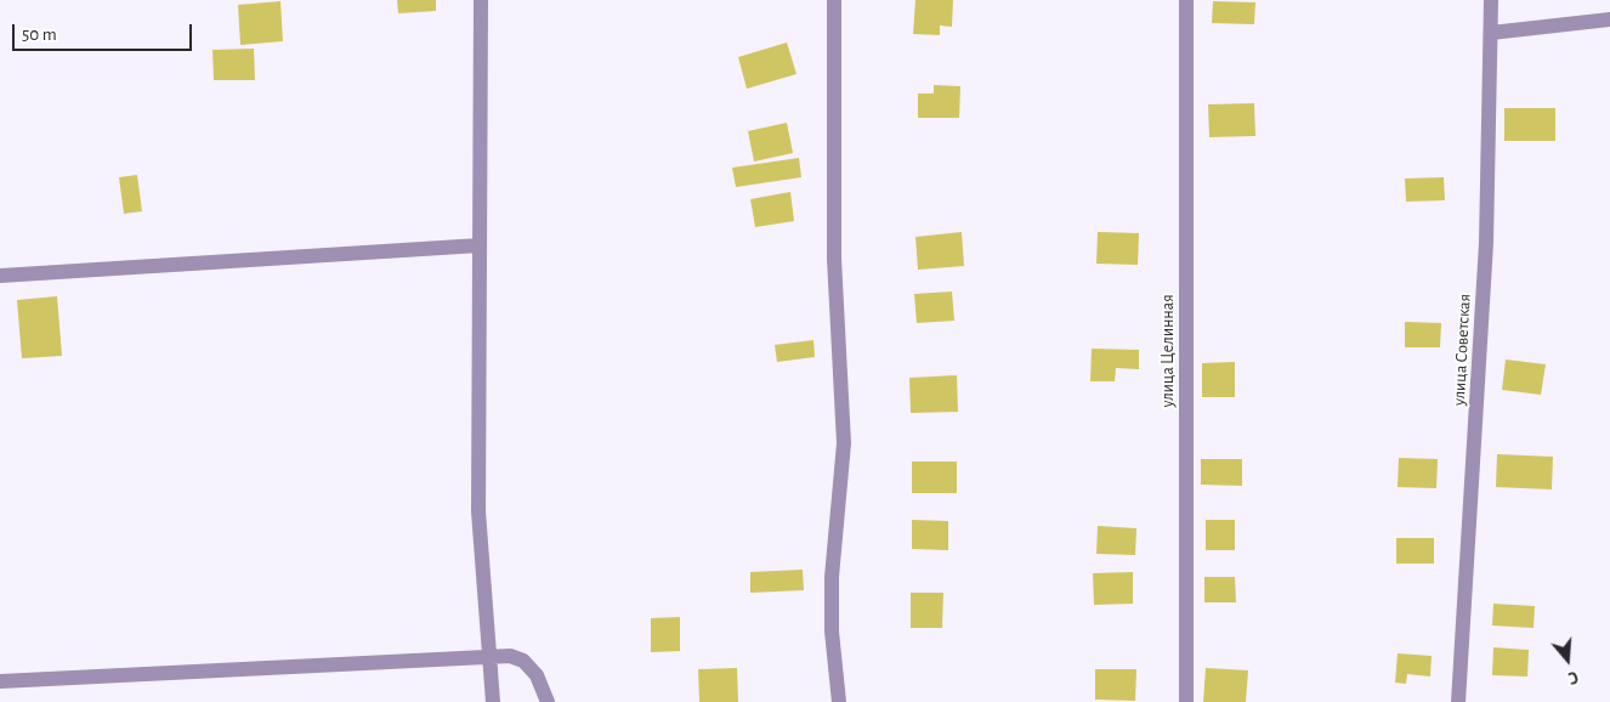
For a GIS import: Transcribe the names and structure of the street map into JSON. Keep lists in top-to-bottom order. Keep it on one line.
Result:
{"streets":{"street":["улица Советская","улица Целинная"]},"scale_bar":"50 m","north":"bottom"}
